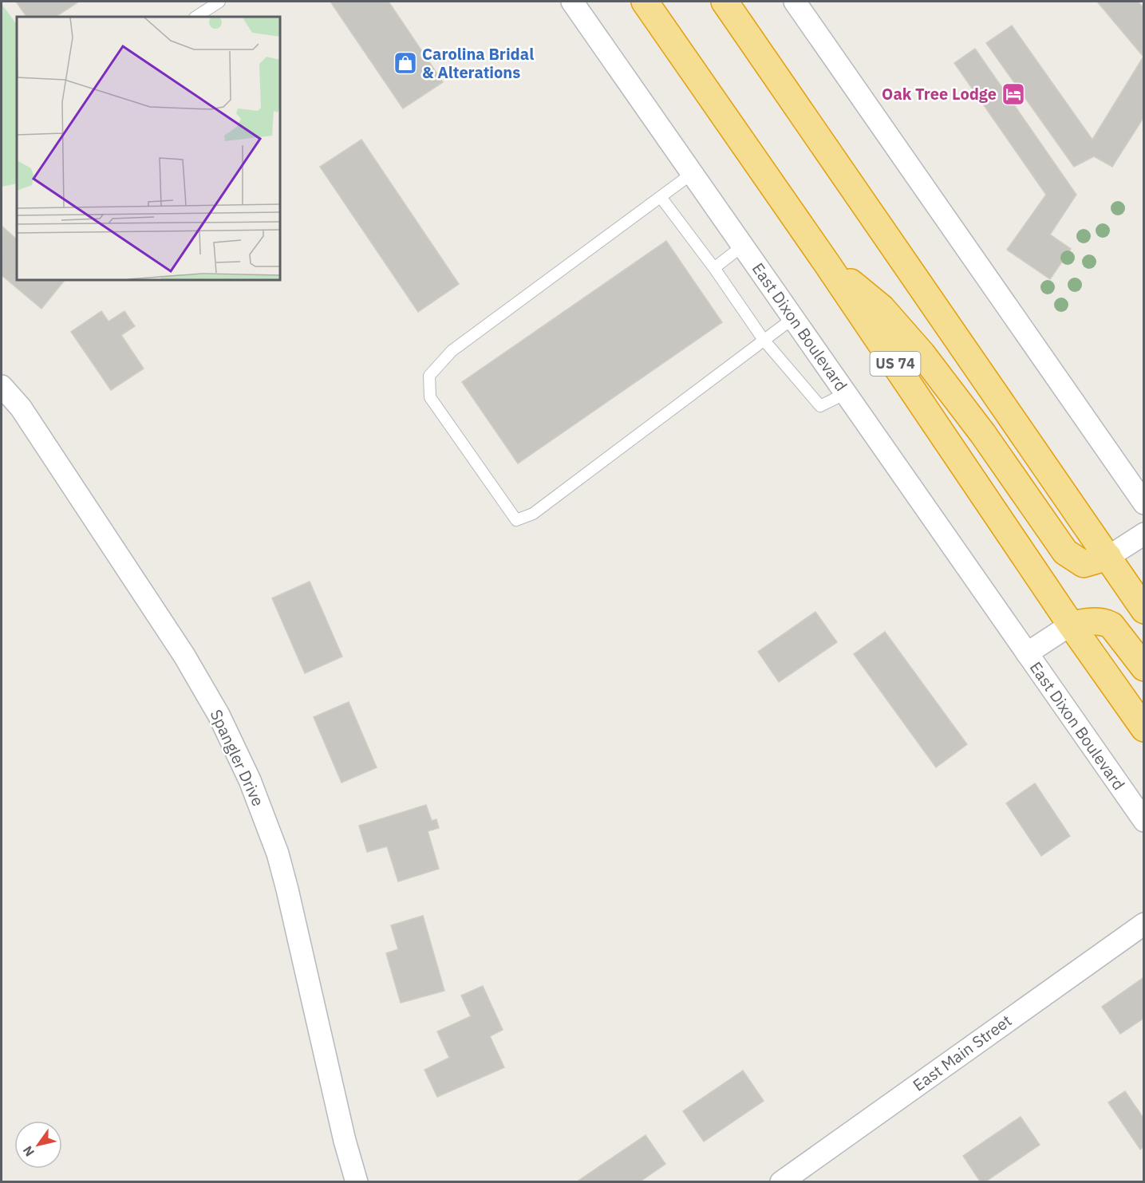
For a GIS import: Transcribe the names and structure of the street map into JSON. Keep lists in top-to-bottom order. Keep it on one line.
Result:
{"streets":{"highway":["US 74"],"street":["East Dixon Boulevard","Spangler Drive","East Main Street"]},"crossings":[["East Dixon Boulevard","US 74"]],"places":{"shop":["Carolina Bridal & Alterations"],"hotel":["Oak Tree Lodge"]},"north":"bottom left"}
